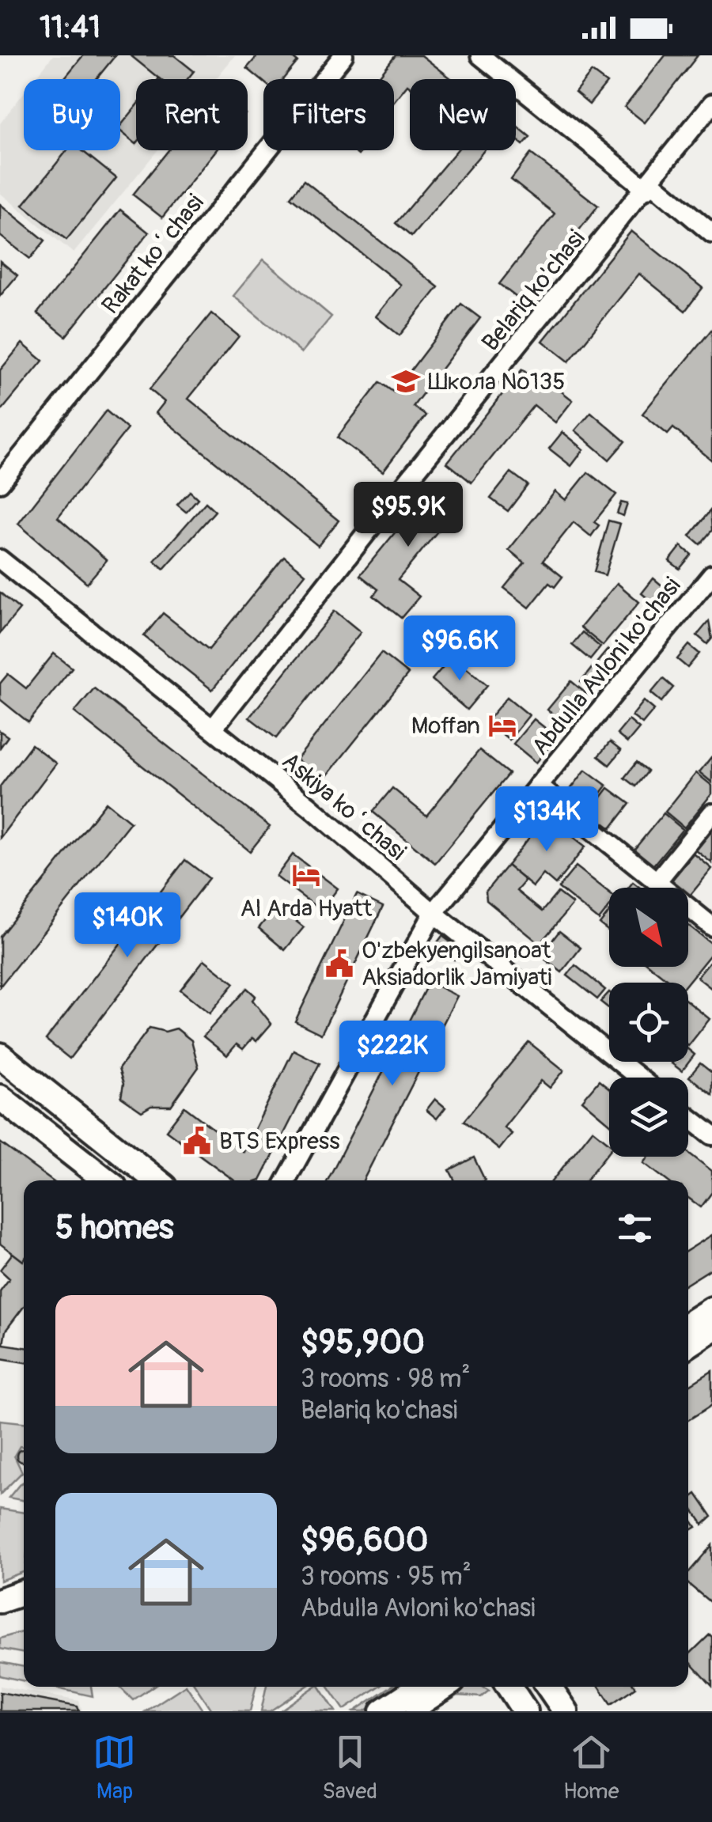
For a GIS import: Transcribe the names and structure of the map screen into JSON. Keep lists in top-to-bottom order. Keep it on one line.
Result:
{"streets":{"street":["Rakat koʻchasi","Belariq ko'chasi","Abdulla Avloni ko'chasi","Askiya koʻchasi"]},"crossings":[["Belariq ko'chasi","Askiya koʻchasi"],["Abdulla Avloni ko'chasi","Askiya koʻchasi"]],"places":{"school or university":["Школа №135"],"hotel":["Moffan","Al Arda Hyatt"],"public building":["O'zbekyengilsanoat Aksiadorlik Jamiyati","BTS Express"]},"north":"bottom right","page":{"status":"11:41","chip":["Buy","Rent","Filters","New"],"price":["$95.9K","$96.6K","$134K","$140K","$222K"],"heading":"5 homes","list":[{"name":"$95,900","note":"3 rooms · 98 m² · Belariq ko'chasi"},{"name":"$96,600","note":"3 rooms · 95 m² · Abdulla Avloni ko'chasi"}],"tabs":["Map","Saved","Home"]}}
